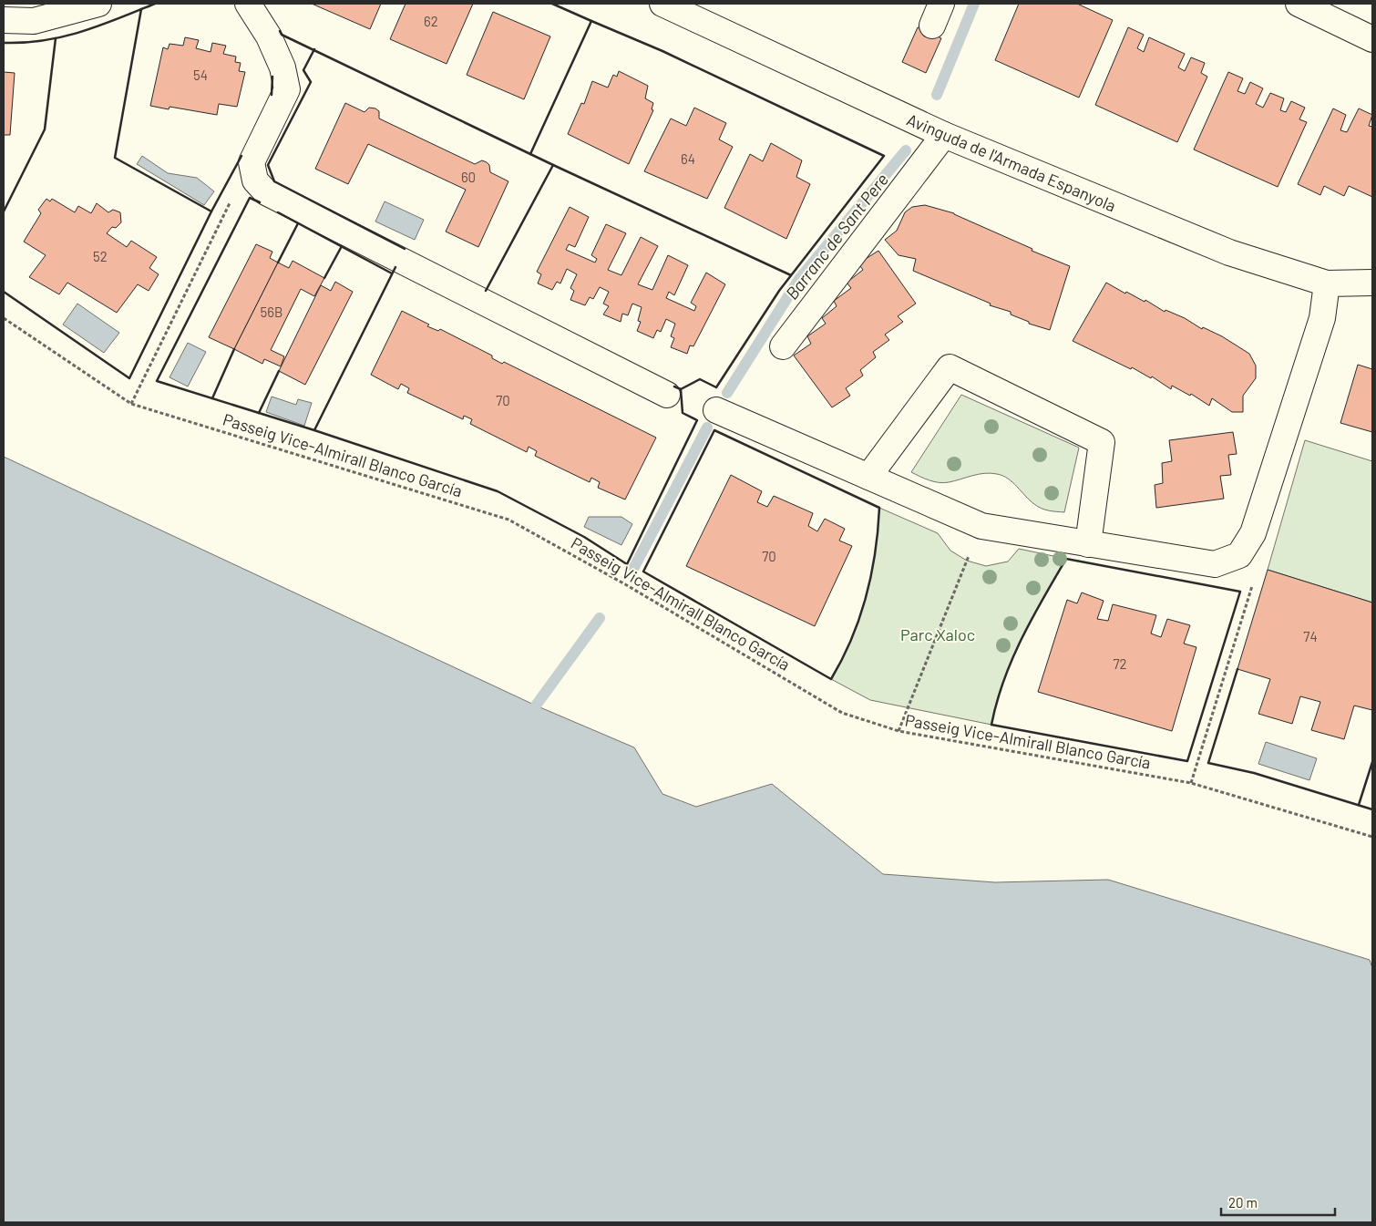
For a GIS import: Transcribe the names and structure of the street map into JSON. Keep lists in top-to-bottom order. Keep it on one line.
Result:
{"streets":{"street":["Avinguda de l'Armada Espanyola"],"path":["Passeig Vice-Almirall Blanco García"]},"water":["Barranc de Sant Pere"],"parks":["Parc Xaloc"],"house_numbers":["62","54","64","60","52","56B","70","70","74","72"],"scale_bar":"20 m"}
